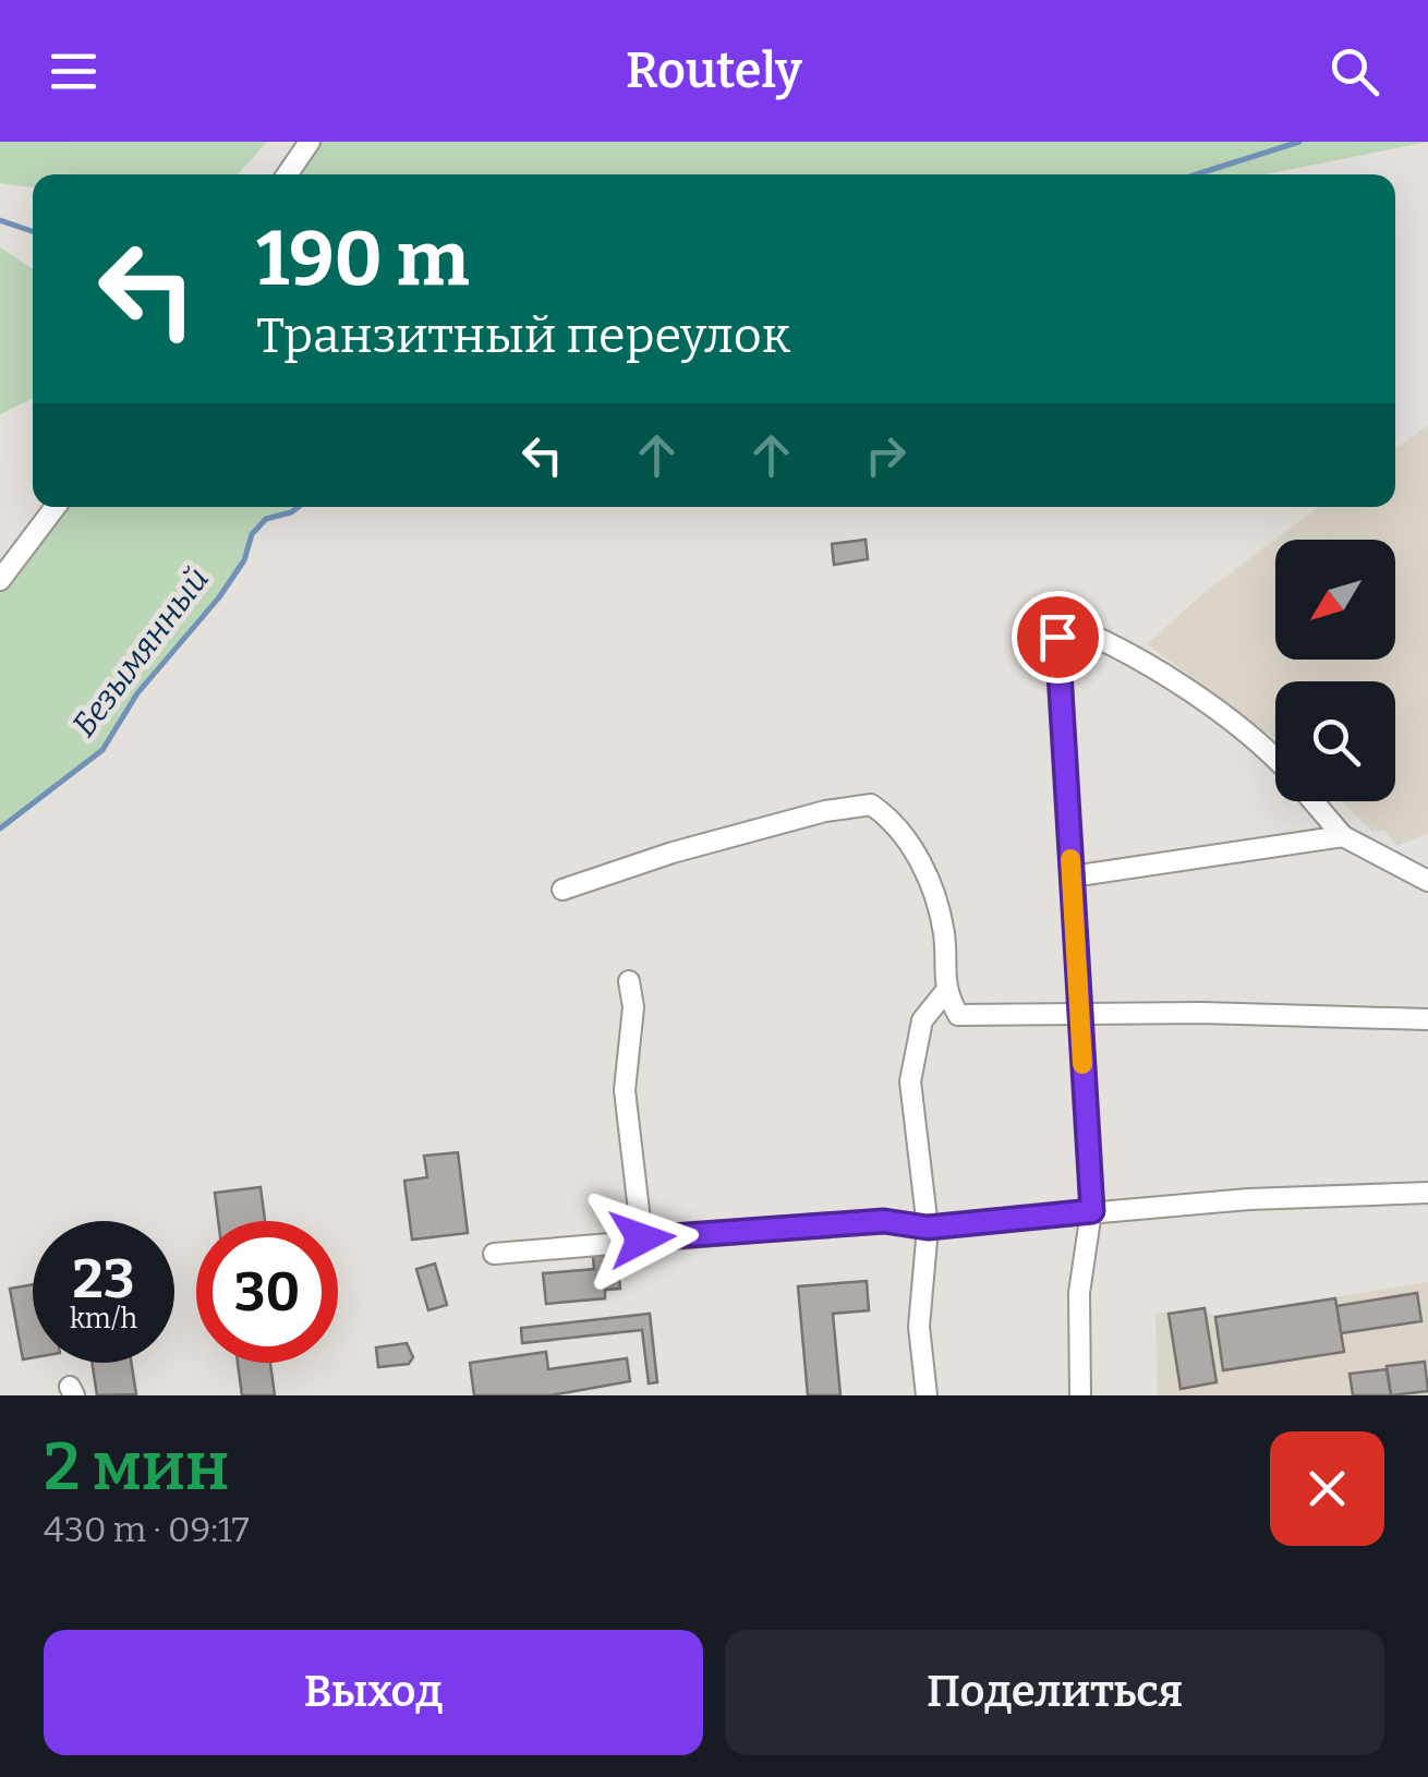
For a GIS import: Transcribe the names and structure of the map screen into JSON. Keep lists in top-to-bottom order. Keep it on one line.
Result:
{"water":["Безымянный"],"north":"bottom left","page":{"header":"Routely","turn":["190 m","Транзитный переулок"],"speed":"23 km/h","limit":"30","heading":["2 мин","430 m · 09:17"],"buttons":["Выход","Поделиться"]}}
